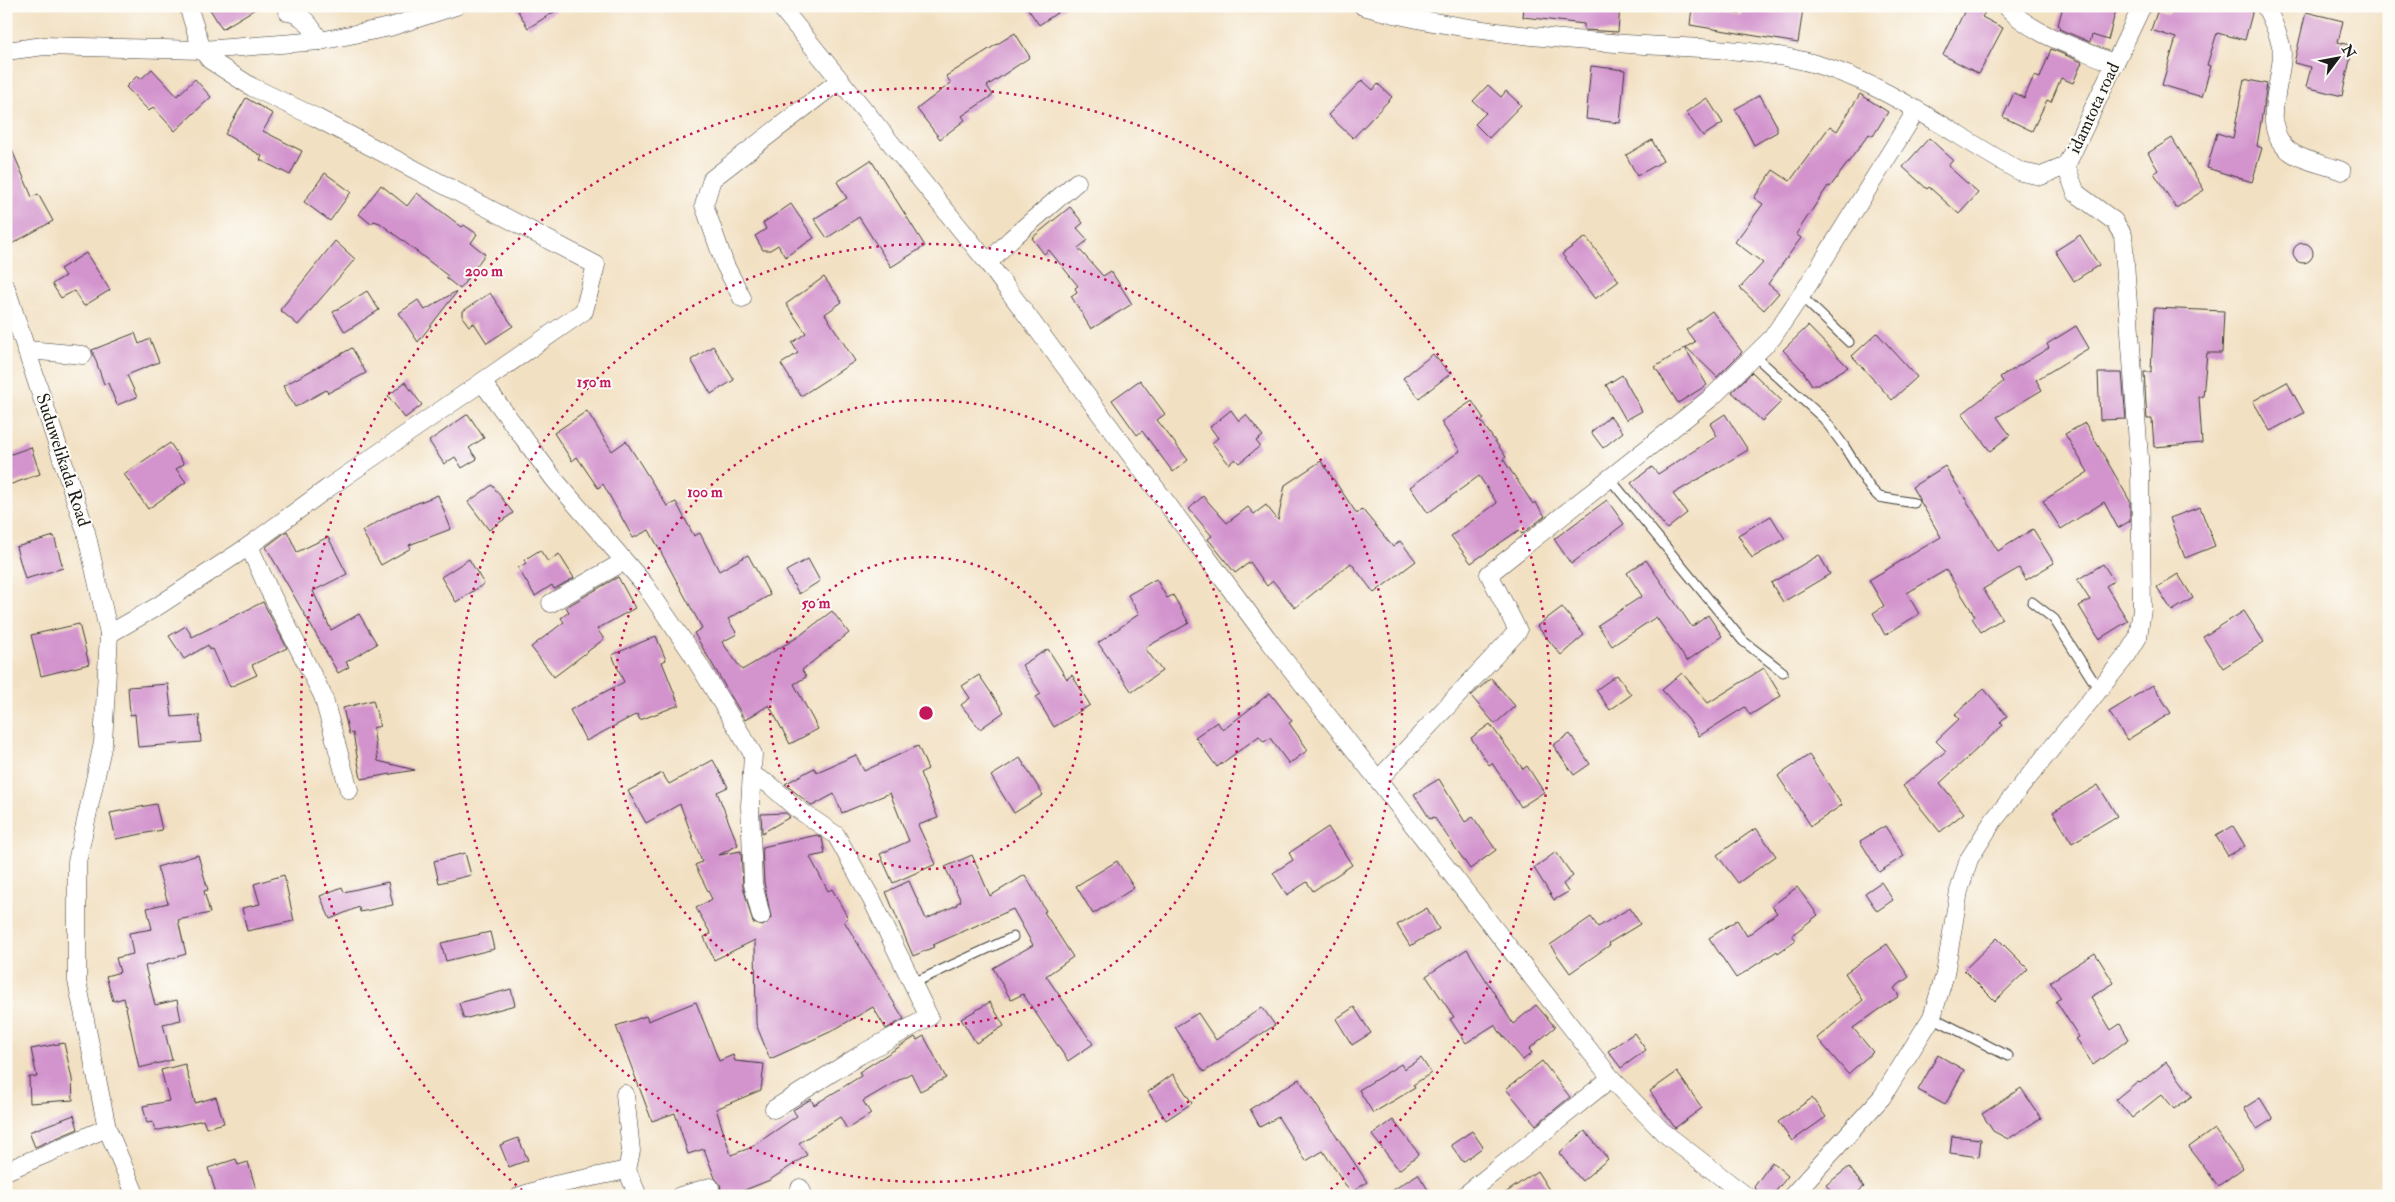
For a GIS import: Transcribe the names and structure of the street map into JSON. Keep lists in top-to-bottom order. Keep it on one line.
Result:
{"streets":{"street":["idamtota road","Suduwelikada Road"]},"north":"top right","rings":["200 m","150 m","100 m","50 m"]}
